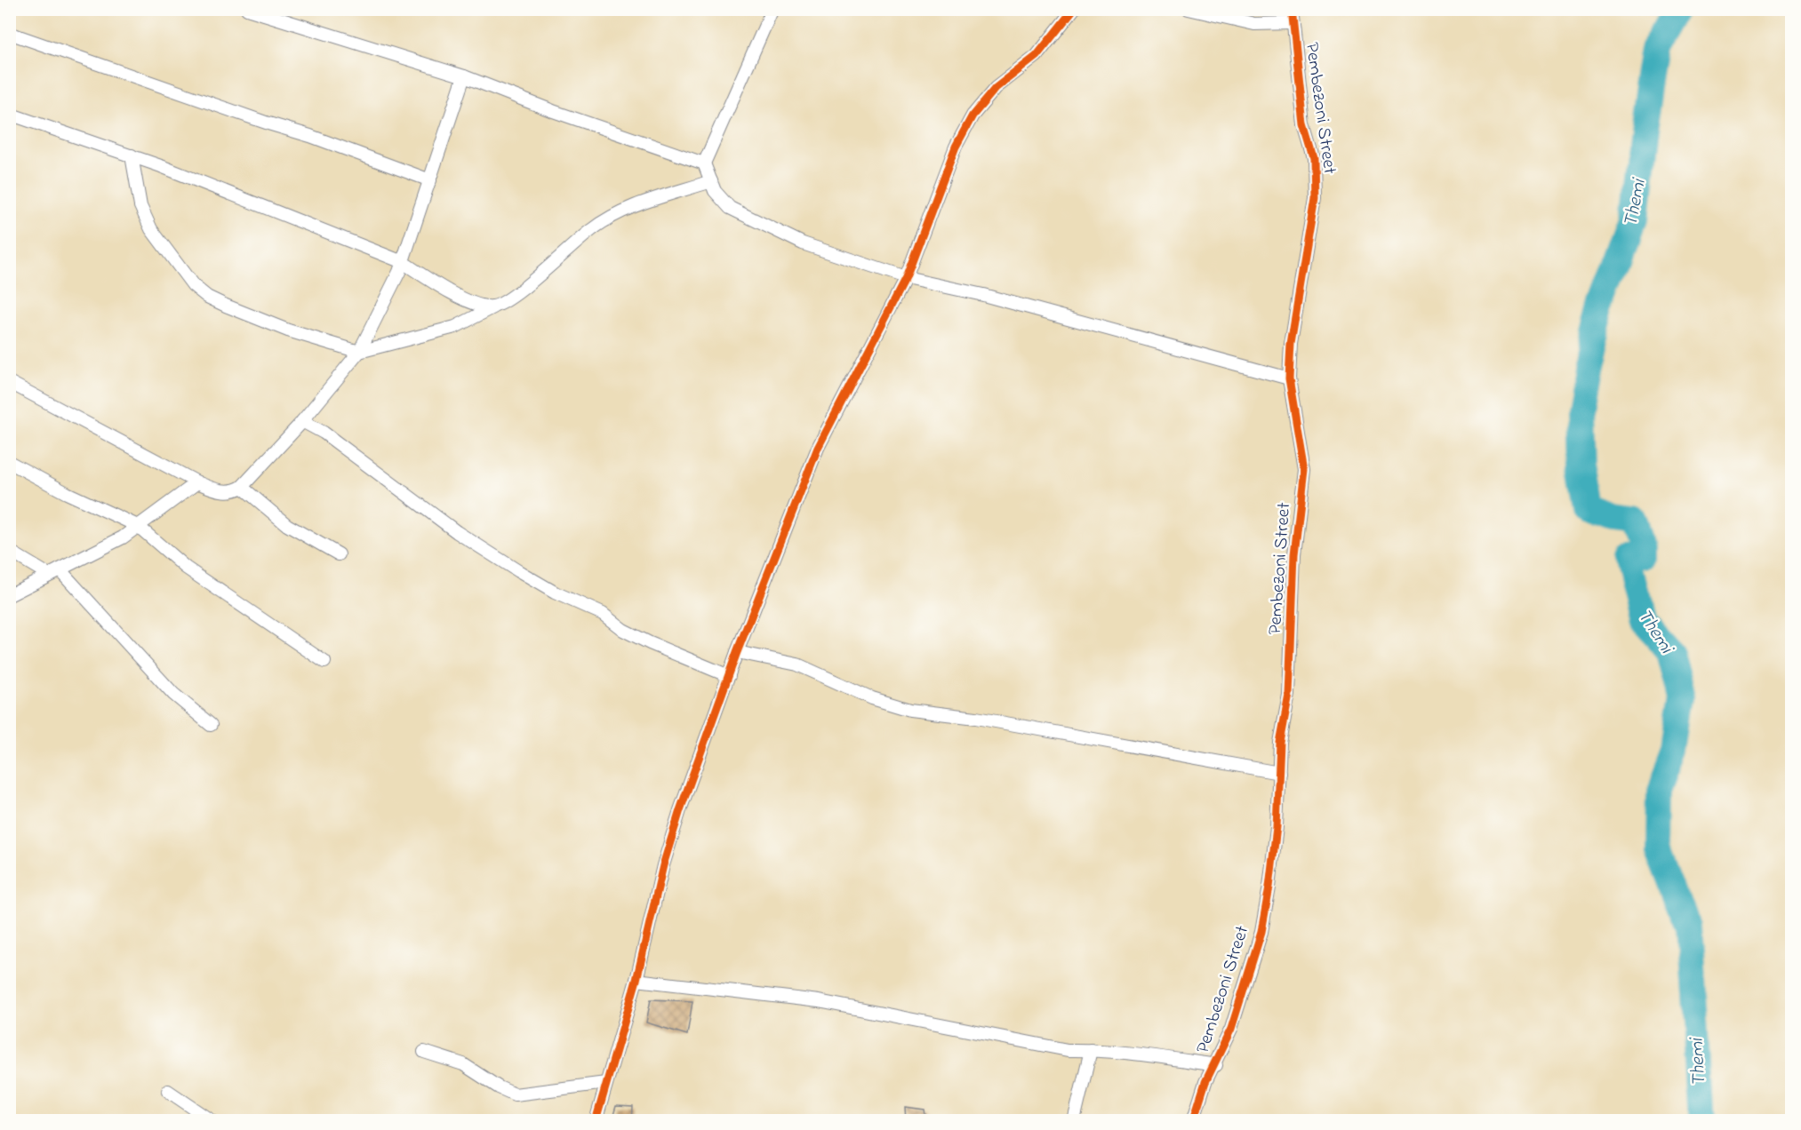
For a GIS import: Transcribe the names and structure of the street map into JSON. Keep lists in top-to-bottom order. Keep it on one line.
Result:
{"streets":{"street":["Pembezoni Street"]},"water":["Themi"]}
